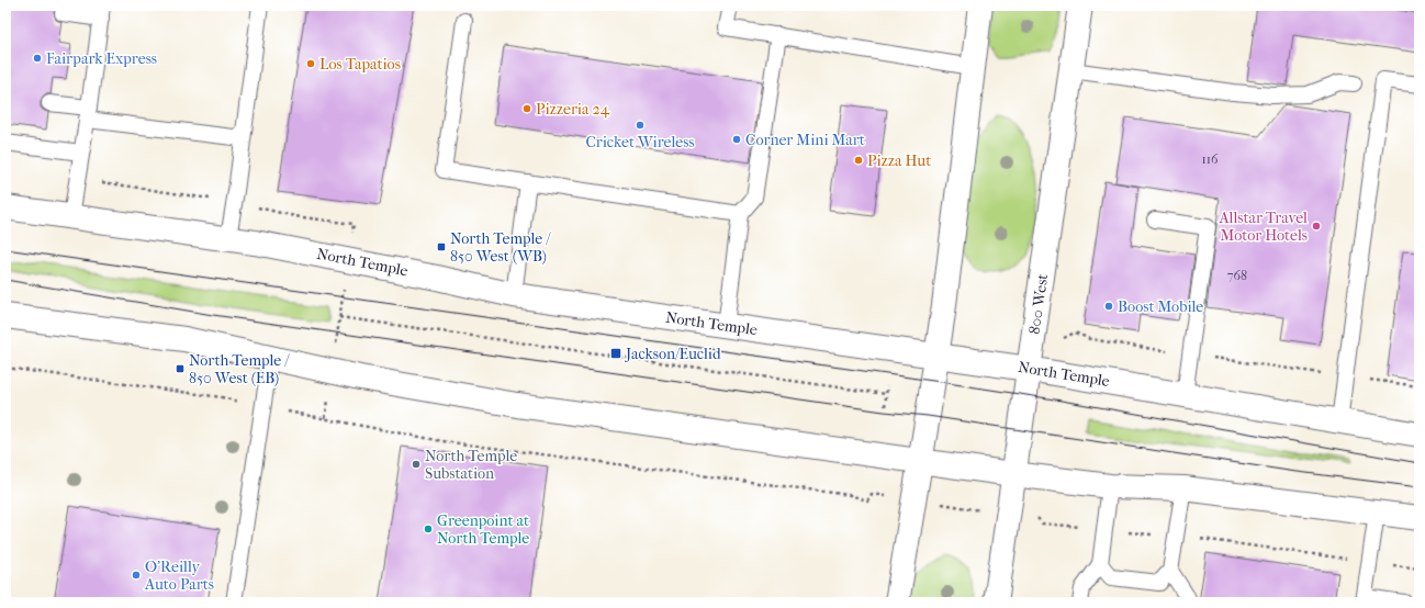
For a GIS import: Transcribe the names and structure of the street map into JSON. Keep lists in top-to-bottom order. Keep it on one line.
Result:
{"streets":{"main road":["North Temple","800 West"]},"crossings":[["North Temple","800 West"]],"places":{"other":["Fairpark Express","Los Tapatios","Pizzeria 24","Cricket Wireless","Corner Mini Mart","Pizza Hut","Allstar Travel Motor Hotels","Boost Mobile","North Temple Substation","Greenpoint at North Temple","O'Reilly Auto Parts"],"transit":["North Temple / 850 West (WB)","Jackson/Euclid","North Temple / 850 West (EB)"]},"house_numbers":["116","768"]}
